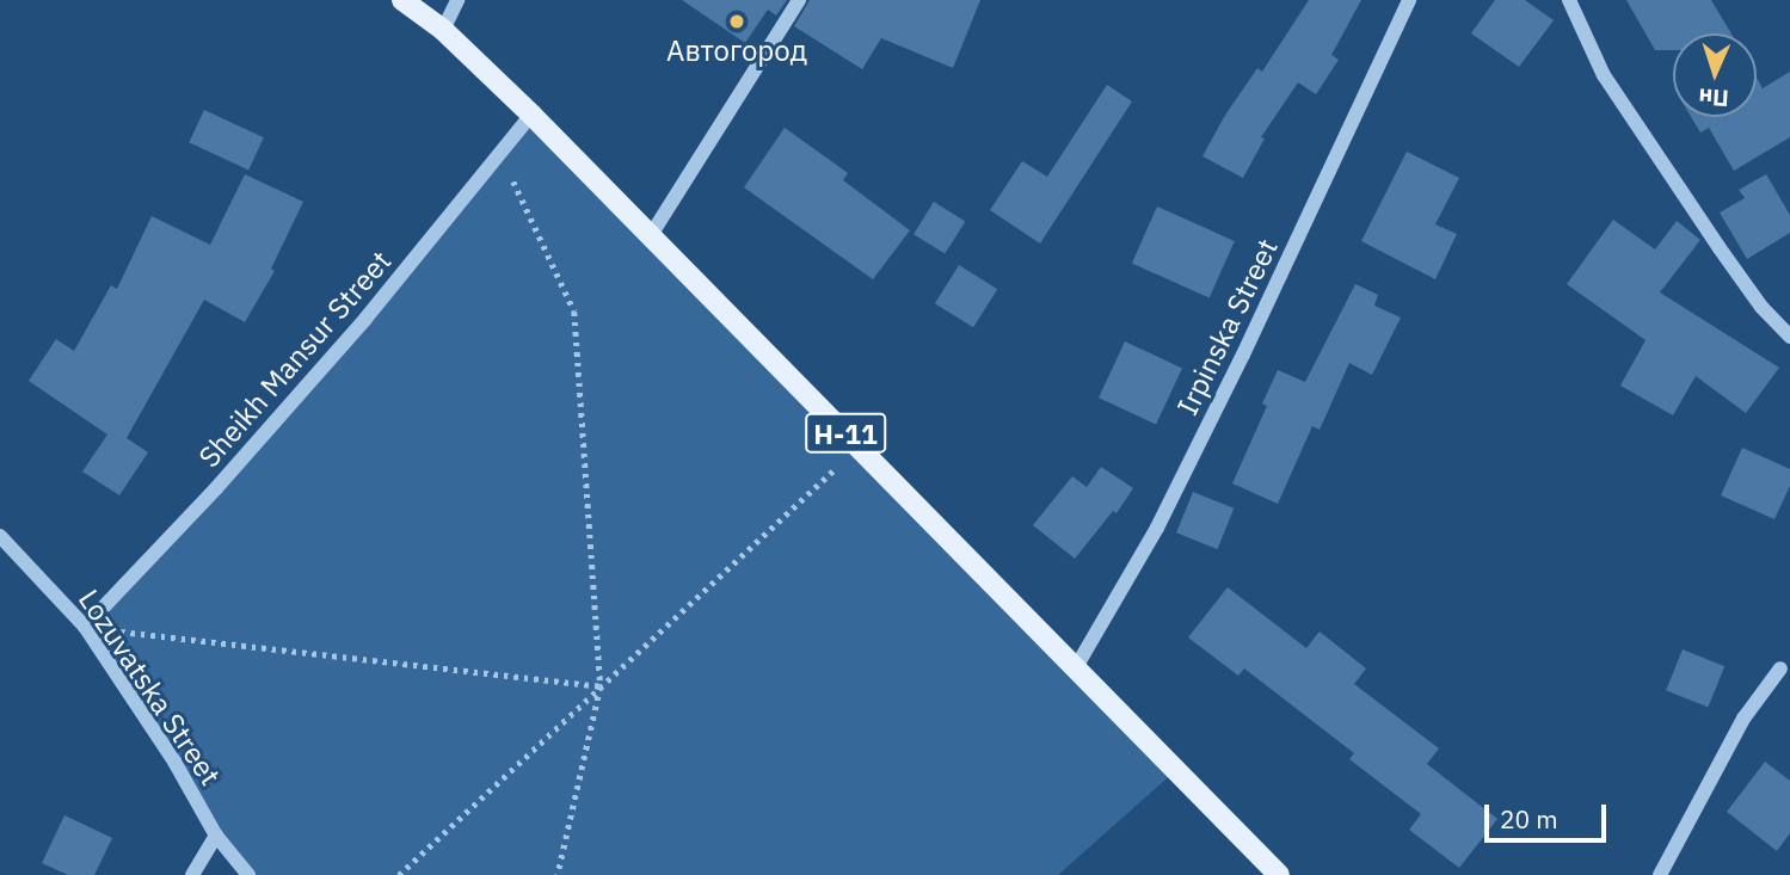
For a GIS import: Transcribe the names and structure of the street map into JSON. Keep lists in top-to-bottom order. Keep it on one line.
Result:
{"streets":{"main road":["Н-11"],"street":["Irpinska Street","Sheikh Mansur Street","Lozuvatska Street"]},"crossings":[["Irpinska Street","Н-11"],["Sheikh Mansur Street","Н-11"],["Sheikh Mansur Street","Lozuvatska Street"]],"places":["Автогород"],"scale_bar":"20 m","north":"bottom"}
